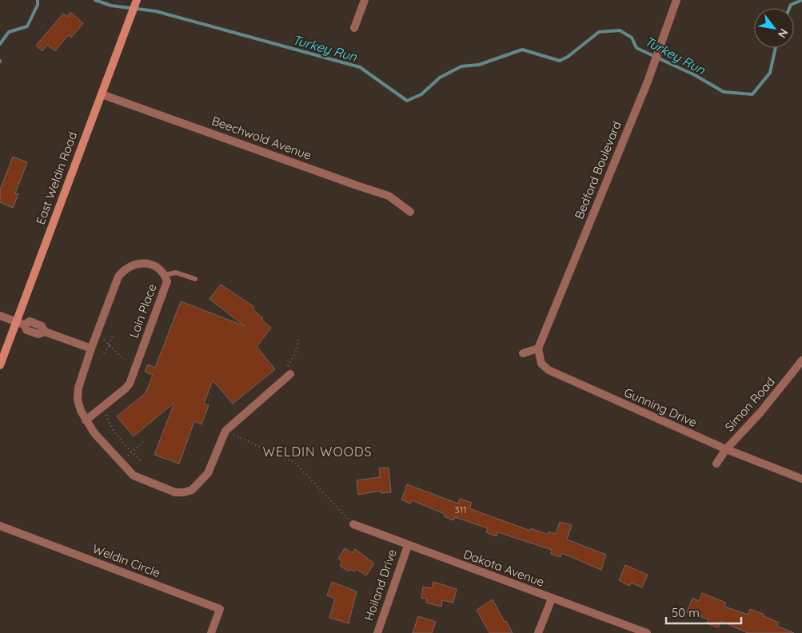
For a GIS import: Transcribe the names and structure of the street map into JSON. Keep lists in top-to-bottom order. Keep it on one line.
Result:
{"streets":{"street":["Beechwold Avenue","Bedford Boulevard","East Weldin Road","Loin Place","Simon Road","Gunning Drive","Weldin Circle","Dakota Avenue","Hoiland Drive"]},"crossings":[["Beechwold Avenue","East Weldin Road"],["Bedford Boulevard","Gunning Drive"],["Simon Road","Gunning Drive"],["Dakota Avenue","Hoiland Drive"]],"districts":["WELDIN WOODS"],"water":["Turkey Run"],"house_numbers":["311"],"scale_bar":"50 m","north":"bottom right"}
